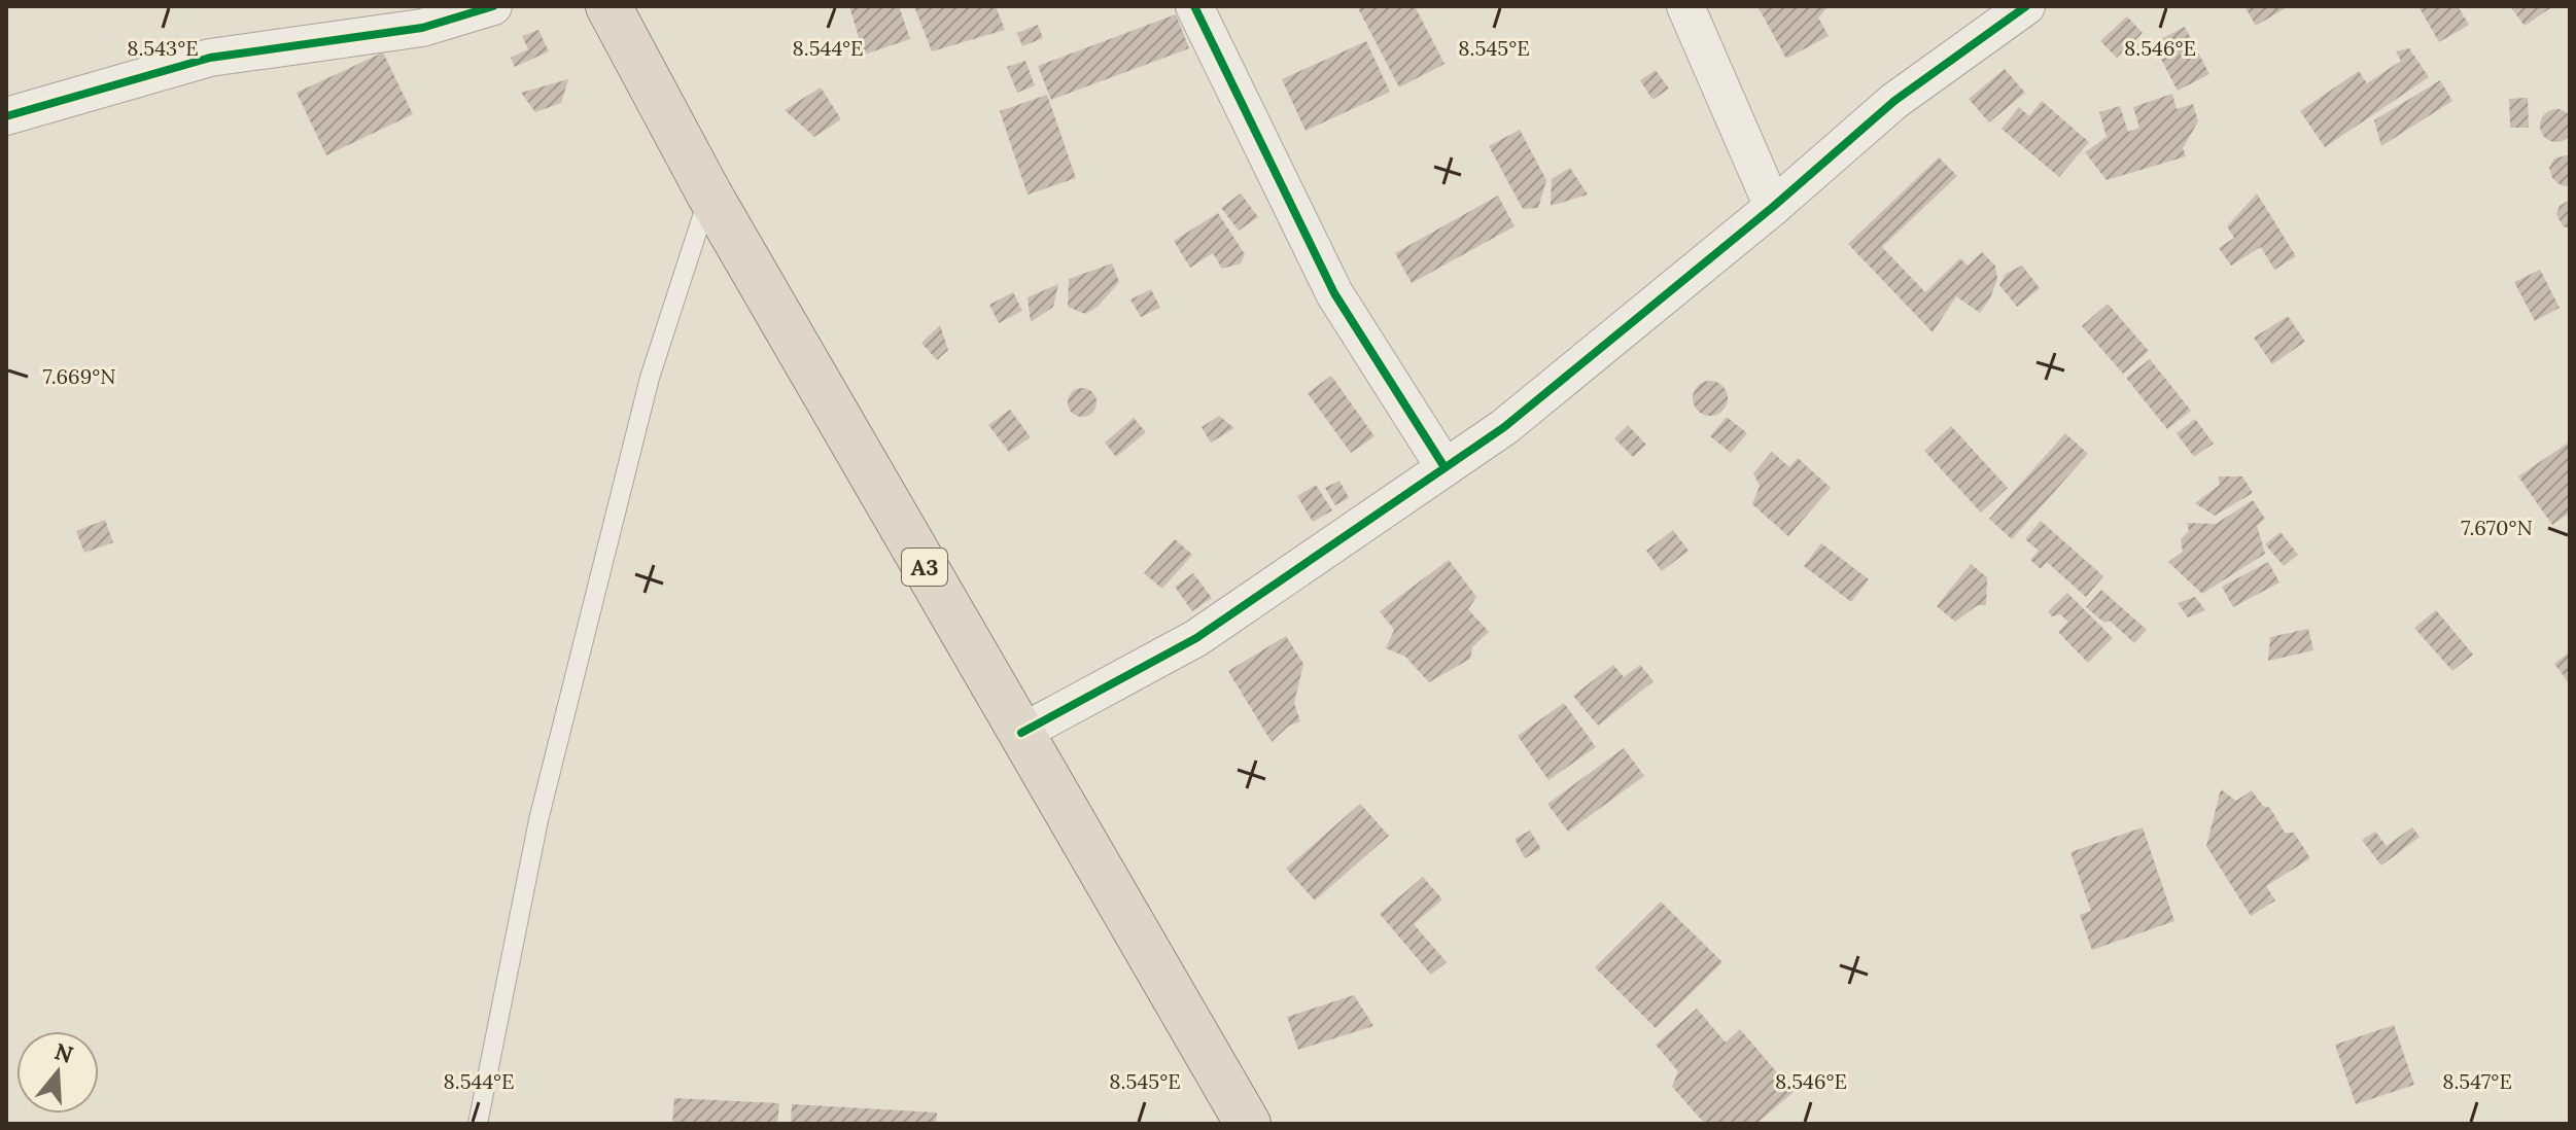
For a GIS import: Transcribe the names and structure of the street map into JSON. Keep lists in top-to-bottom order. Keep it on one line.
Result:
{"streets":{"highway":["A3"]},"north":"top","coordinates":["8.543°E","8.544°E","8.545°E","8.546°E","7.669°N","7.670°N","8.547°E"]}
